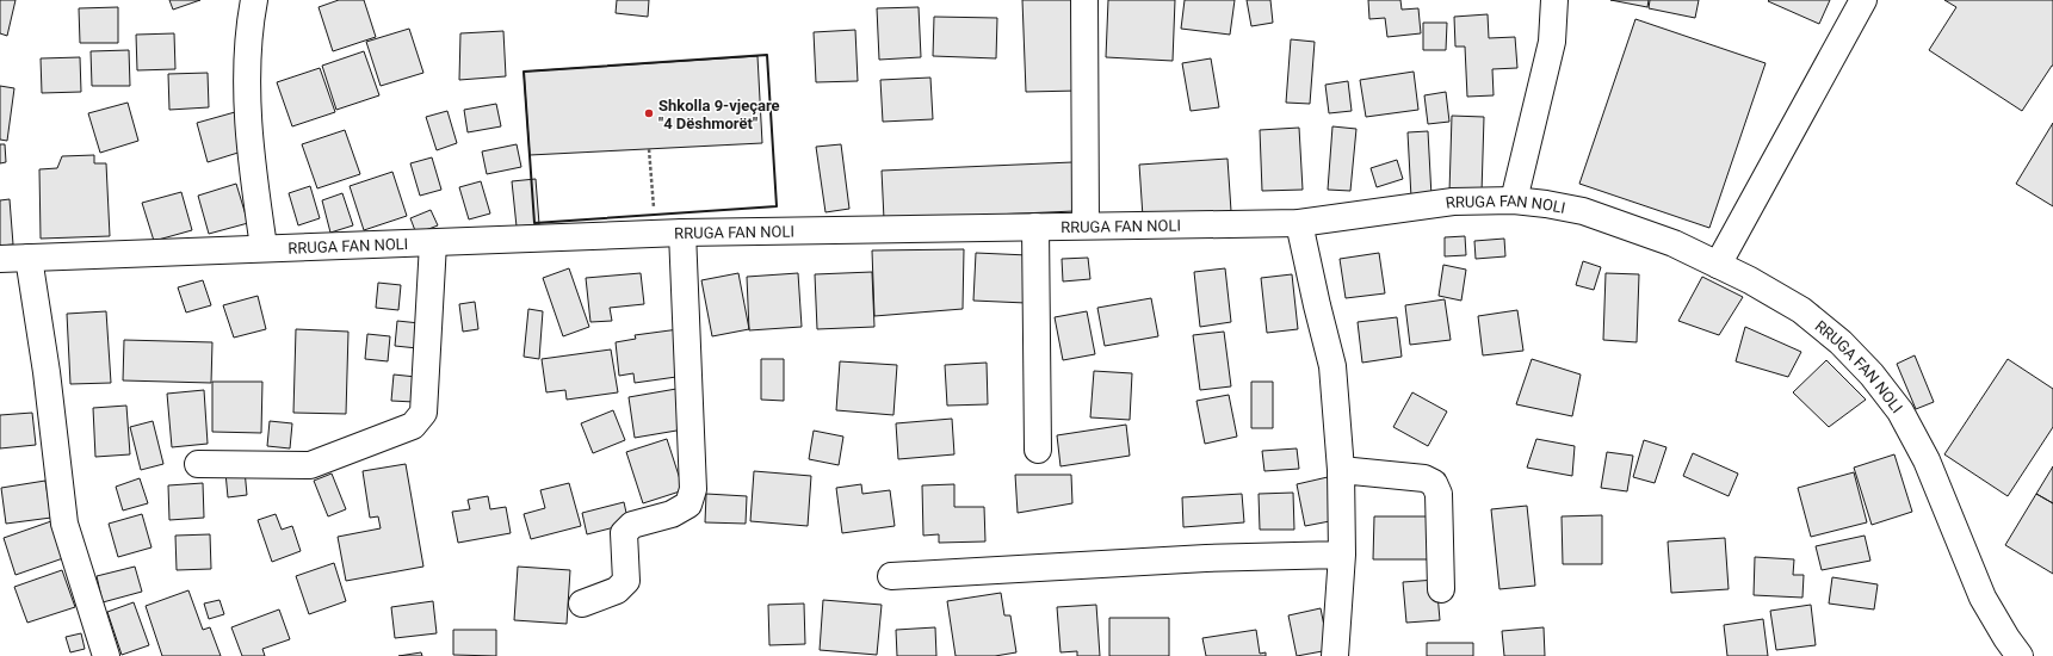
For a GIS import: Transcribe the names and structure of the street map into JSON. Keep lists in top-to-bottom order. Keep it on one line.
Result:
{"streets":{"street":["RRUGA FAN NOLI"]},"places":["Shkolla 9-vjeçare \"4 Dëshmorët\""]}
